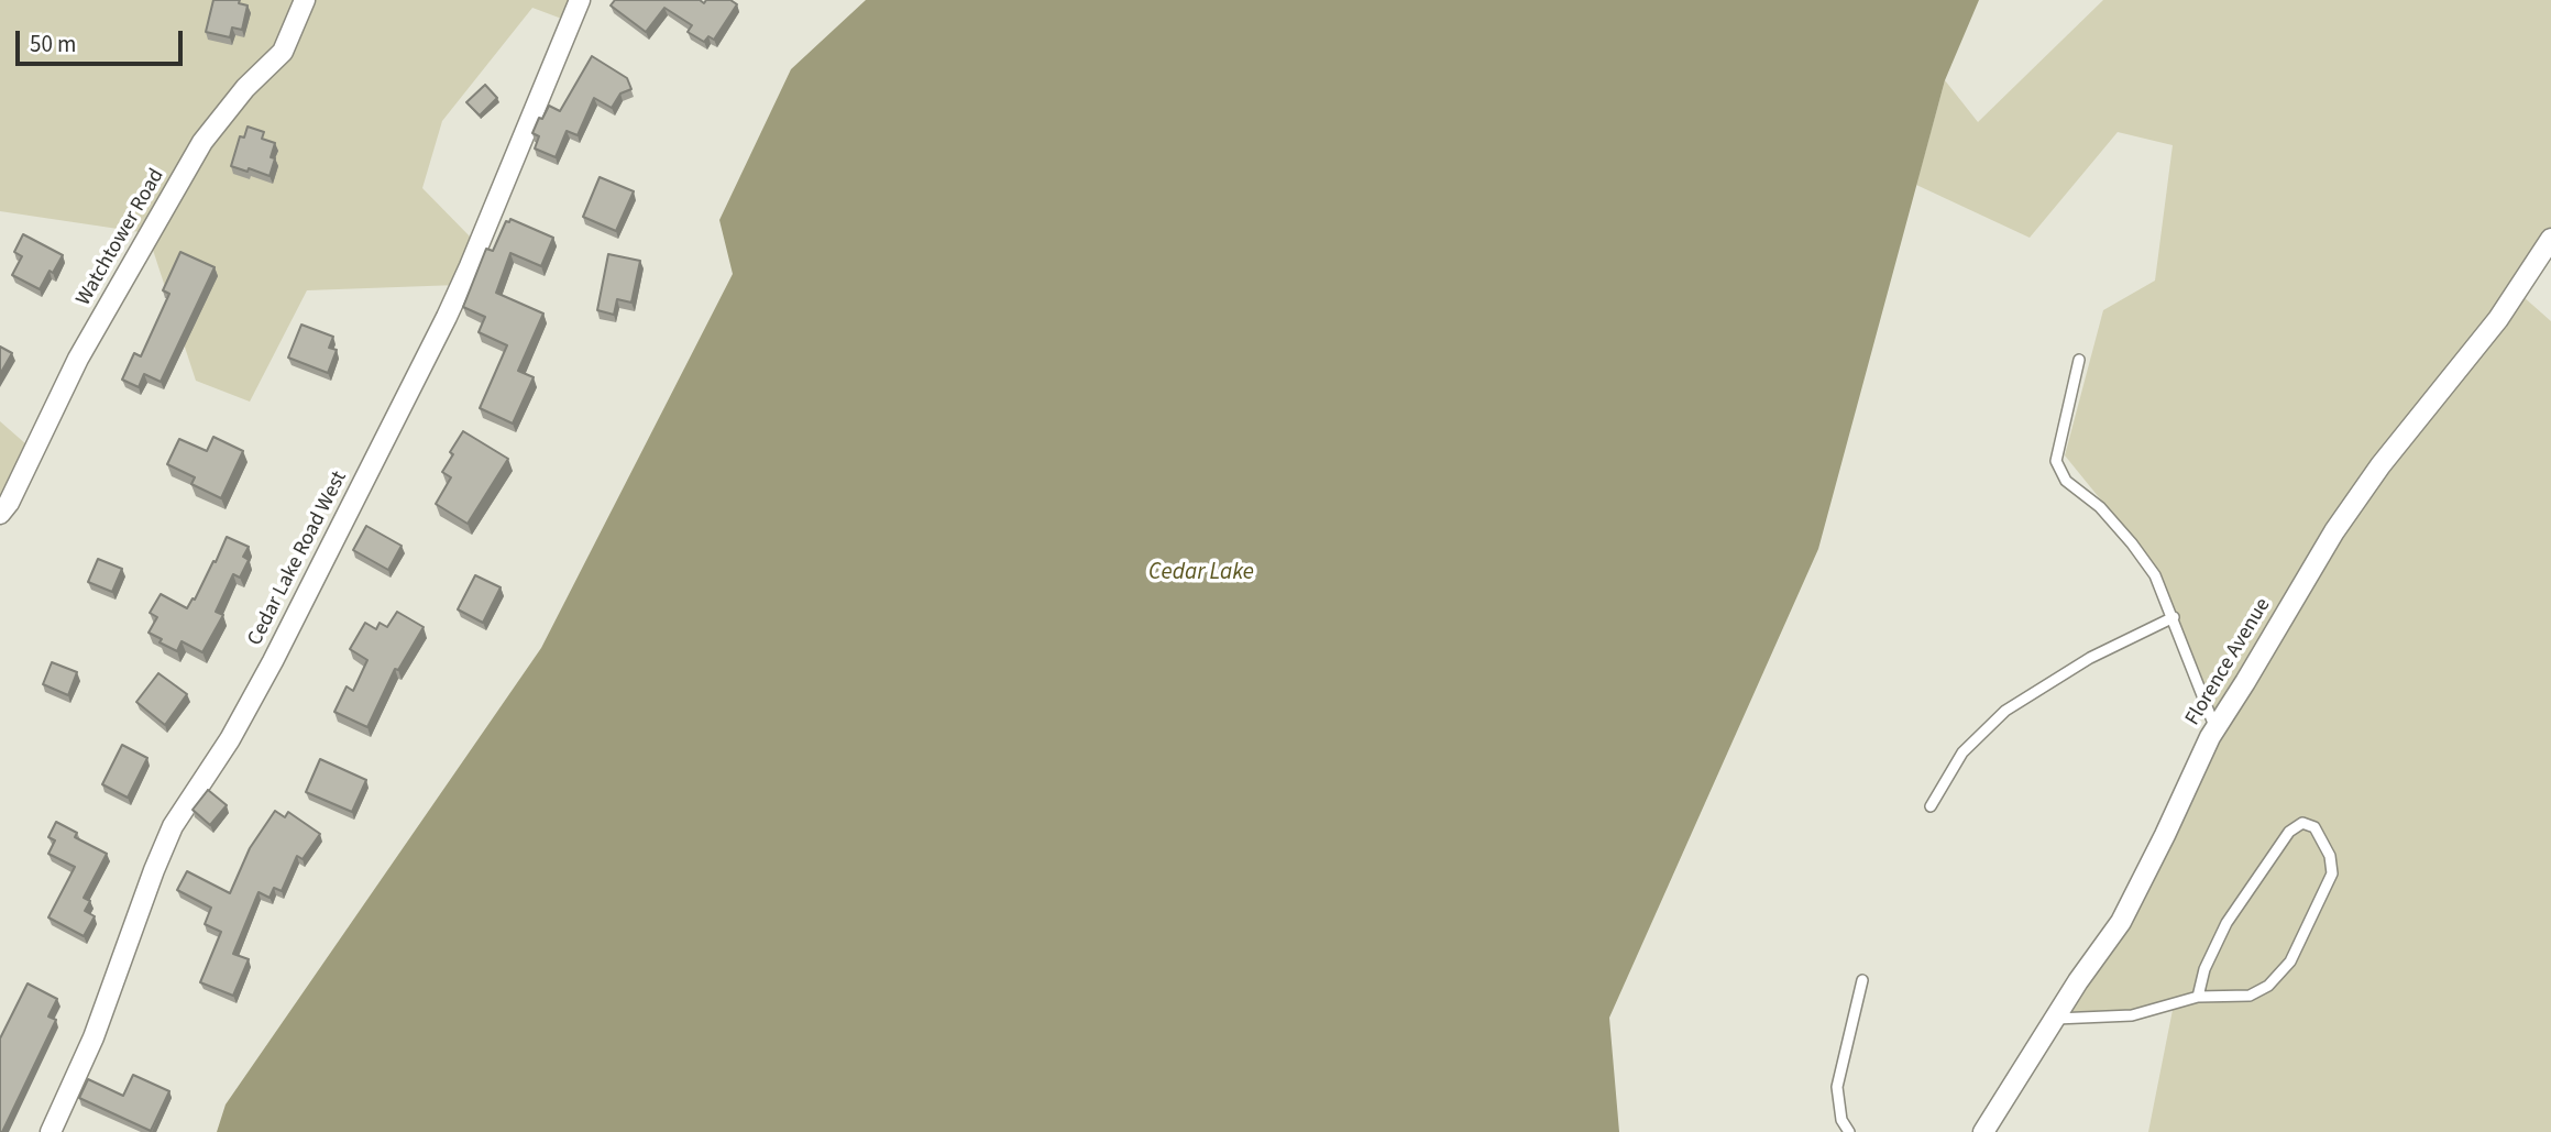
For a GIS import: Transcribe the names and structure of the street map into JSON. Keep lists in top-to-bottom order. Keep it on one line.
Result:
{"streets":{"street":["Watchtower Road","Cedar Lake Road West","Florence Avenue"]},"water":["Cedar Lake"],"scale_bar":"50 m"}
